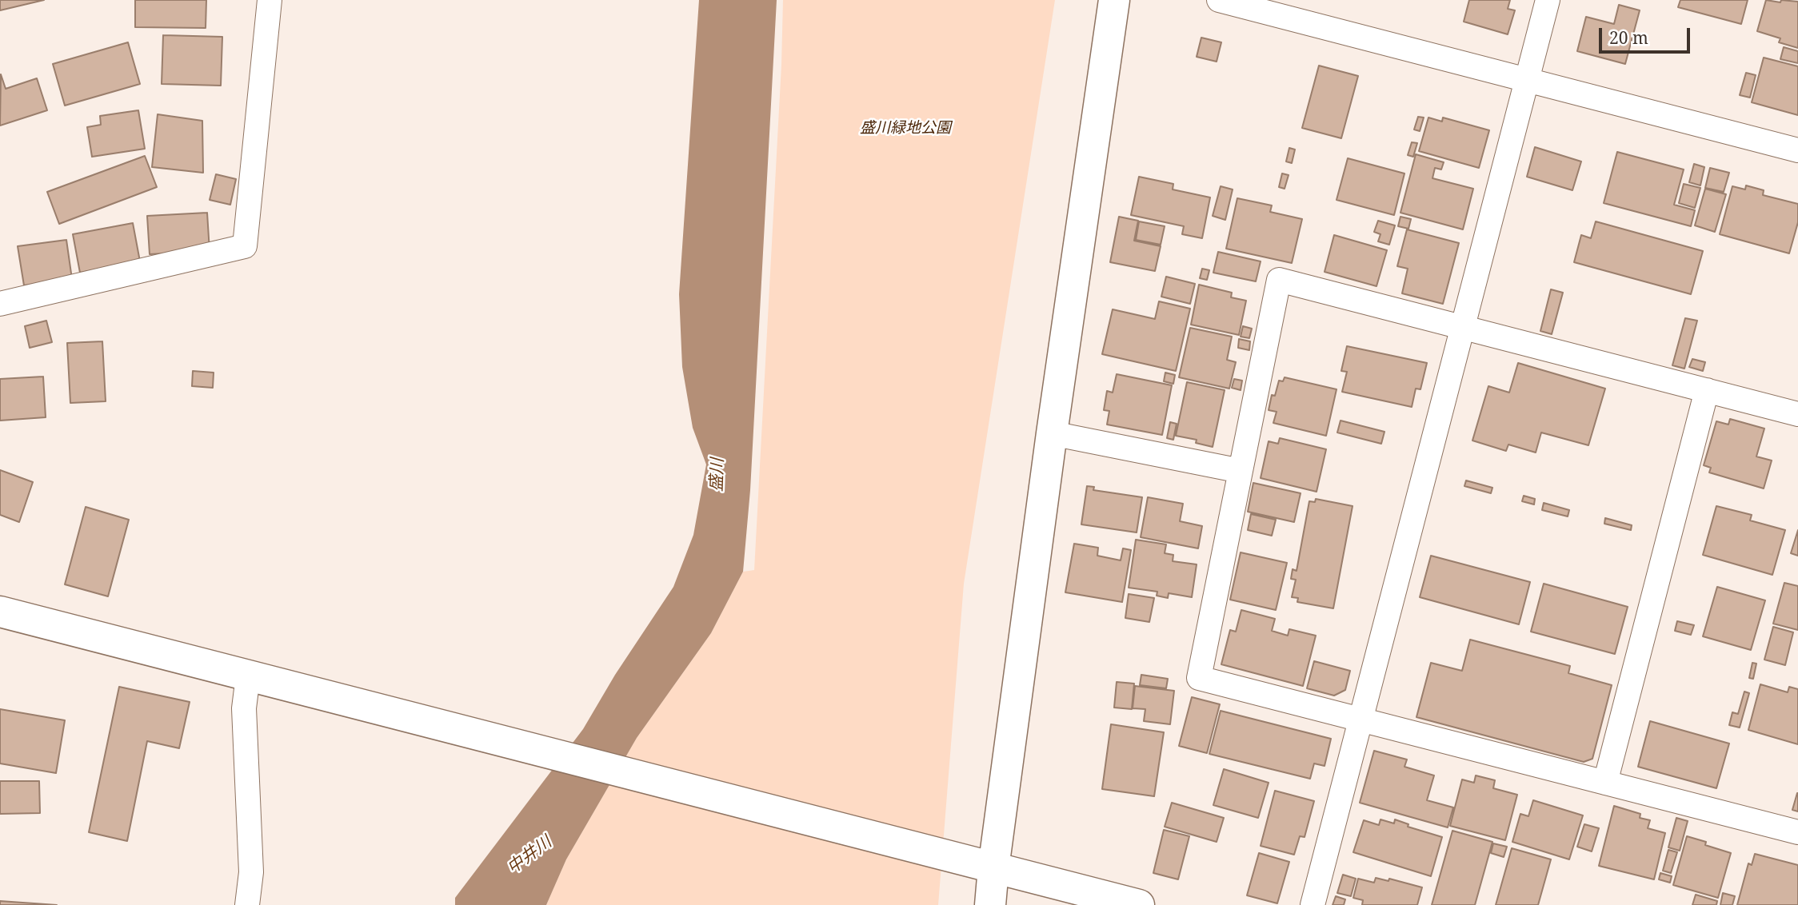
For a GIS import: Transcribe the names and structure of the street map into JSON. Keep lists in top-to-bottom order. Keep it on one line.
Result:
{"water":["盛川","中井川"],"parks":["盛川緑地公園"],"scale_bar":"20 m"}
